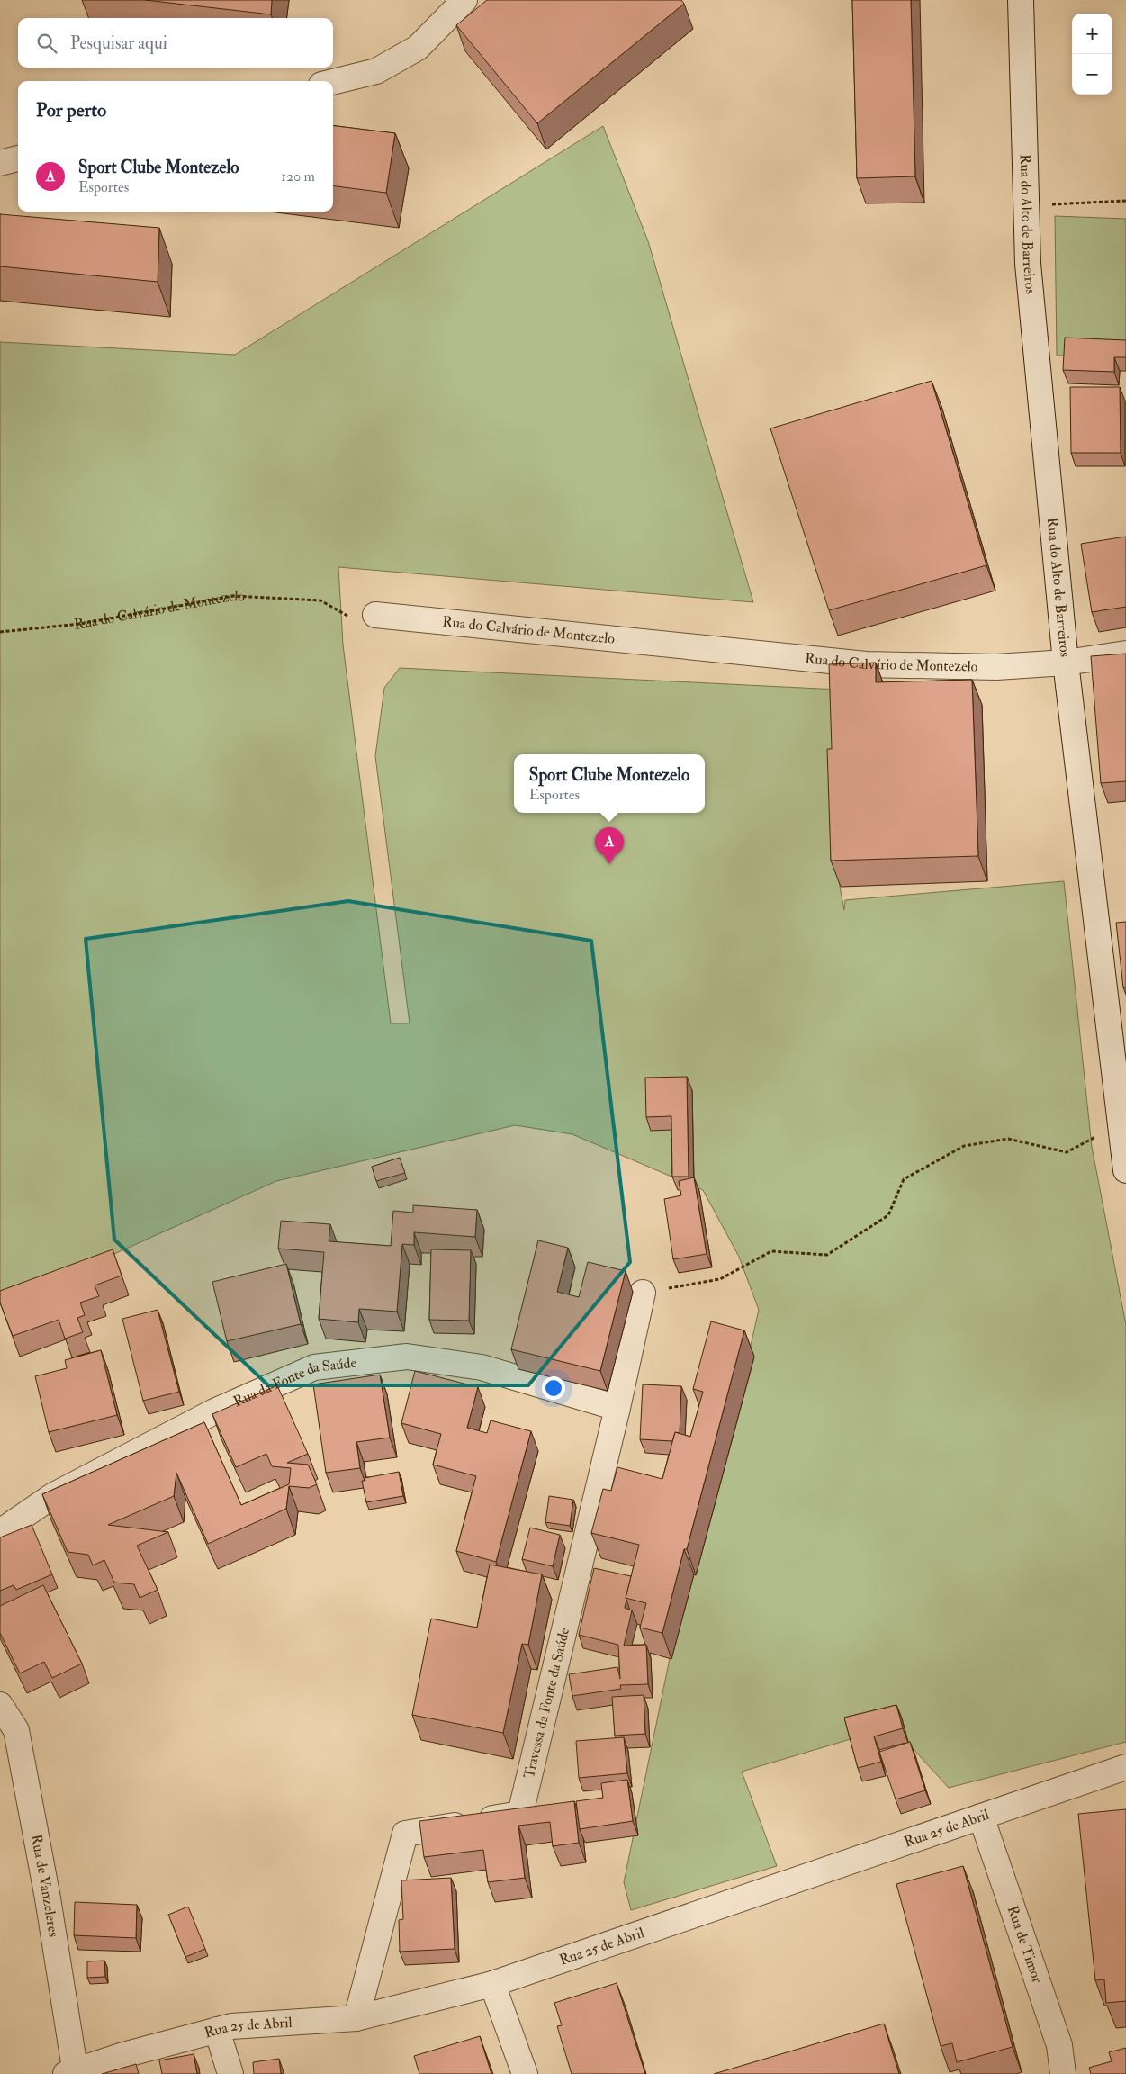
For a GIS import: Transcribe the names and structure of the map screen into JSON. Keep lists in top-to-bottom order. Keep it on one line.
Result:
{"streets":{"street":["Rua do Alto de Barreiros","Rua do Calvário de Montezelo","Rua da Fonte da Saúde","Travessa da Fonte da Saúde","Rua 25 de Abril","Rua de Vanzeleres","Rua de Timor"]},"crossings":[["Rua do Alto de Barreiros","Rua do Calvário de Montezelo"],["Rua da Fonte da Saúde","Travessa da Fonte da Saúde"],["Travessa da Fonte da Saúde","Rua 25 de Abril"],["Rua 25 de Abril","Rua de Vanzeleres"],["Rua 25 de Abril","Rua de Timor"]],"page":{"map_buttons":["+","−"],"search":"Pesquisar aqui","heading":"Por perto","list":[{"mark":"A","name":"Sport Clube Montezelo","note":"Esportes","value":"120 m"}],"popup":["Sport Clube Montezelo","Esportes"],"pins":"A"}}
